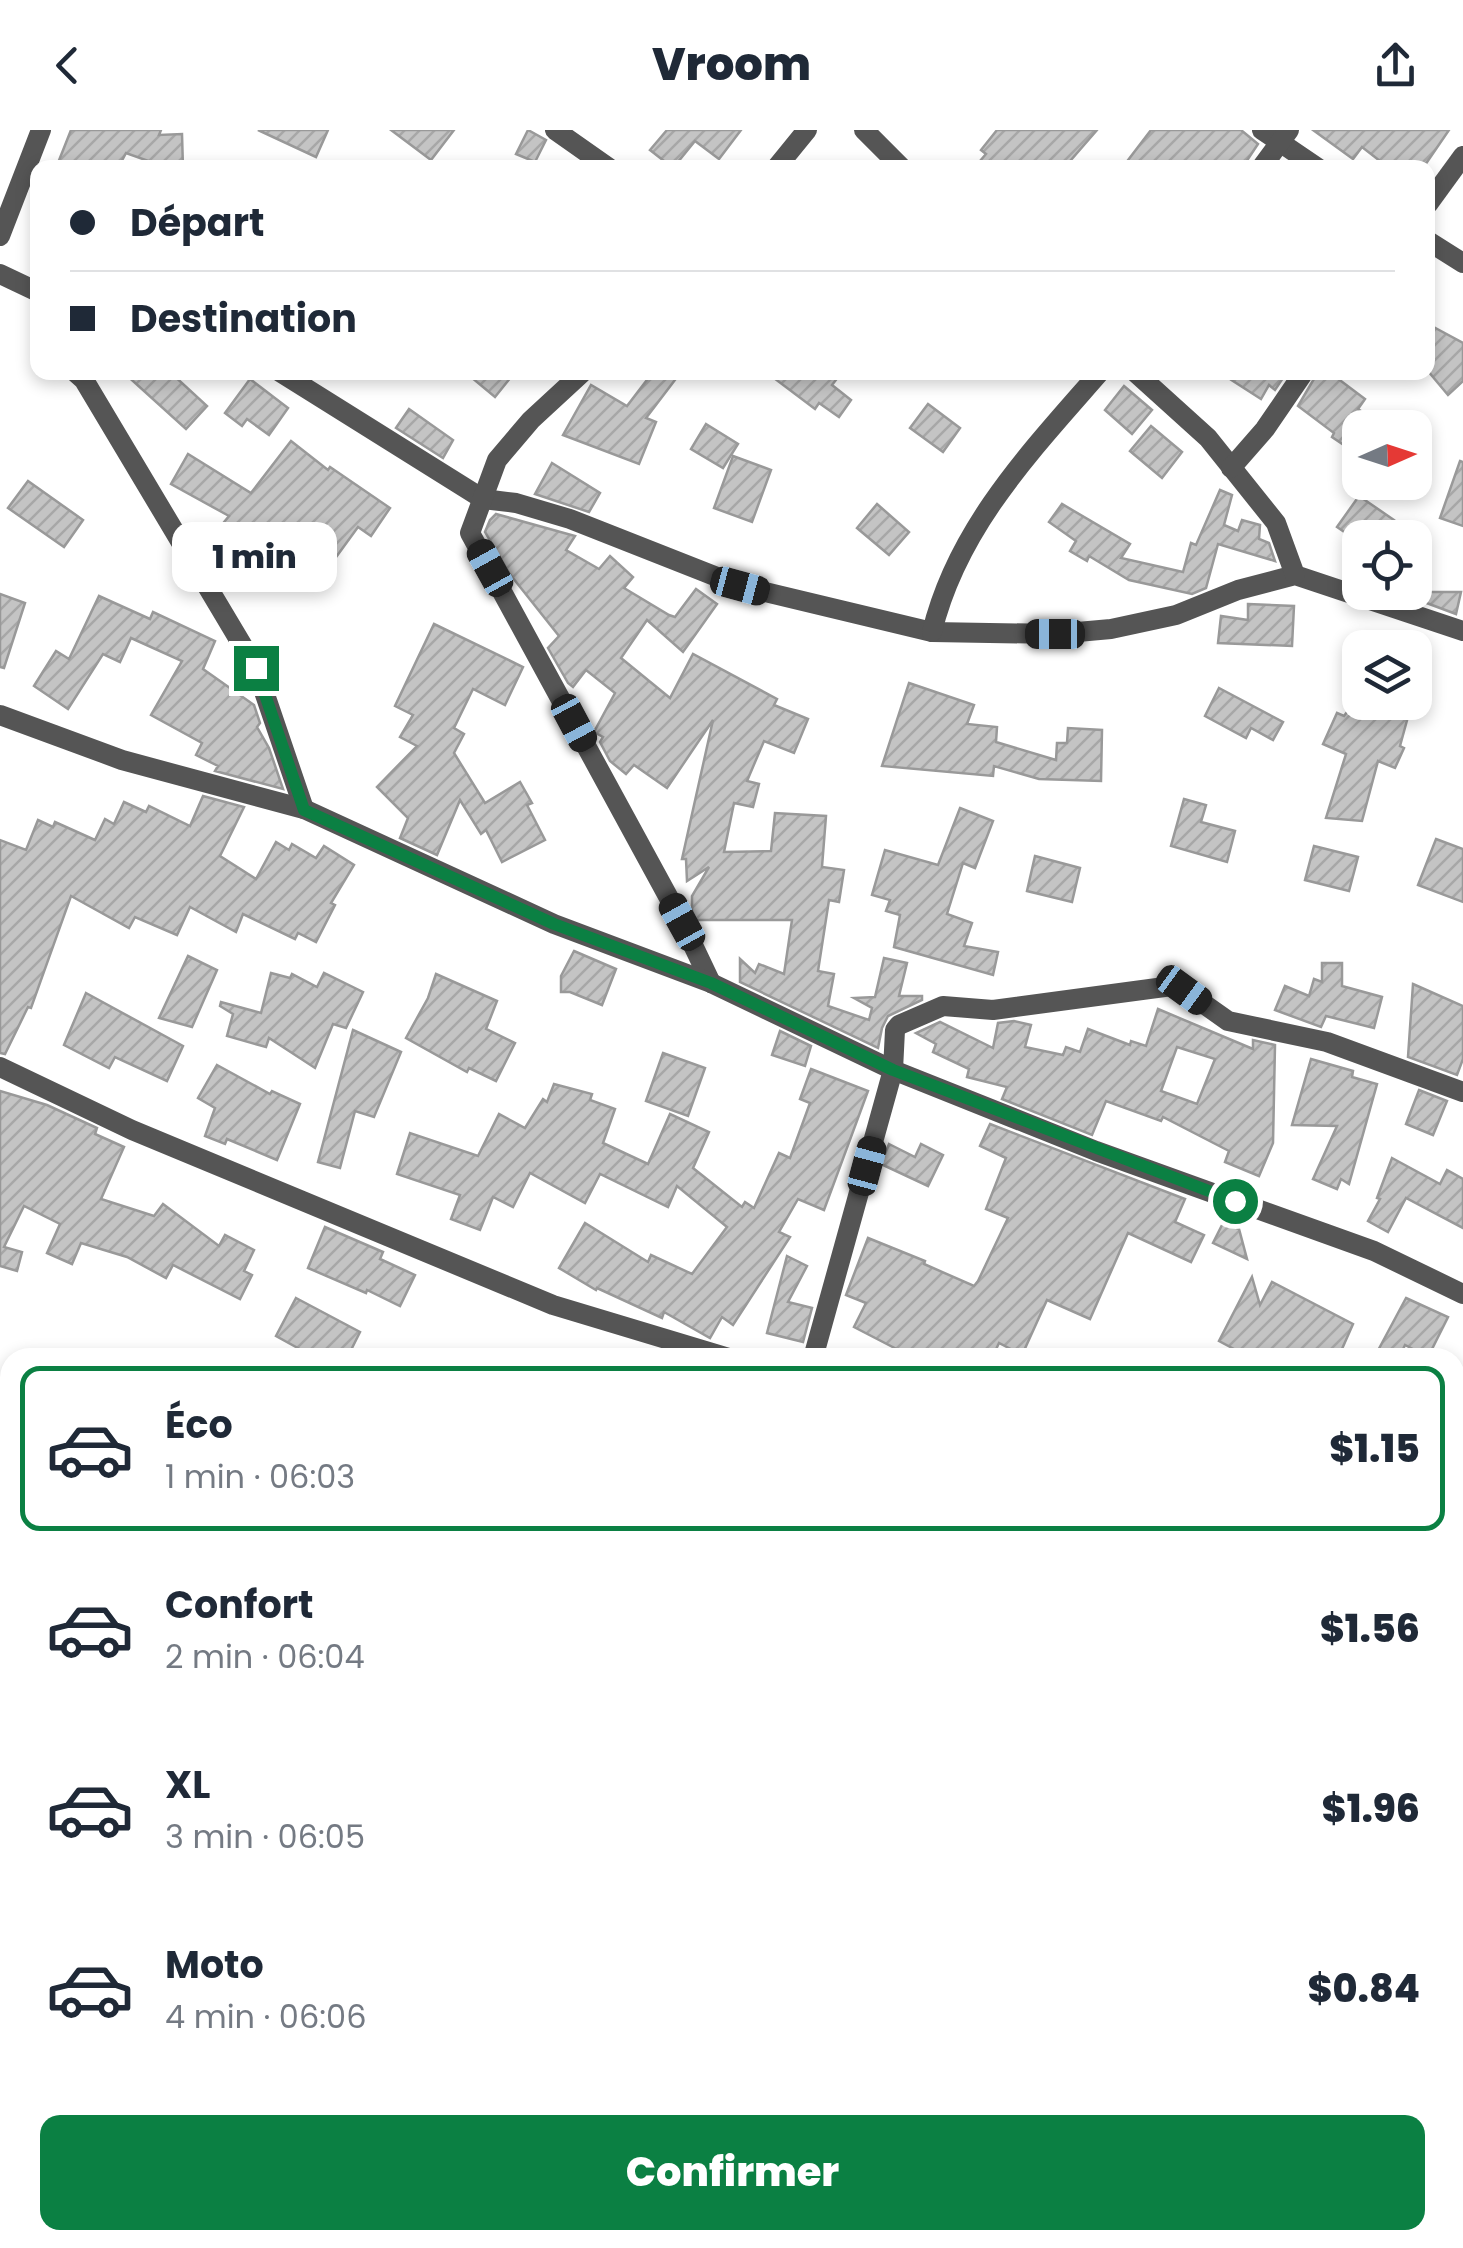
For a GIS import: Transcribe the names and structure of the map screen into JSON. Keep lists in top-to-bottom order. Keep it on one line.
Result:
{"north":"right","page":{"header":"Vroom","banner":["Départ","Destination"],"bubble":"1 min","list":[{"name":"Éco","note":"1 min · 06:03","value":"$1.15"},{"name":"Confort","note":"2 min · 06:04","value":"$1.56"},{"name":"XL","note":"3 min · 06:05","value":"$1.96"},{"name":"Moto","note":"4 min · 06:06","value":"$0.84"}],"buttons":"Confirmer"}}
